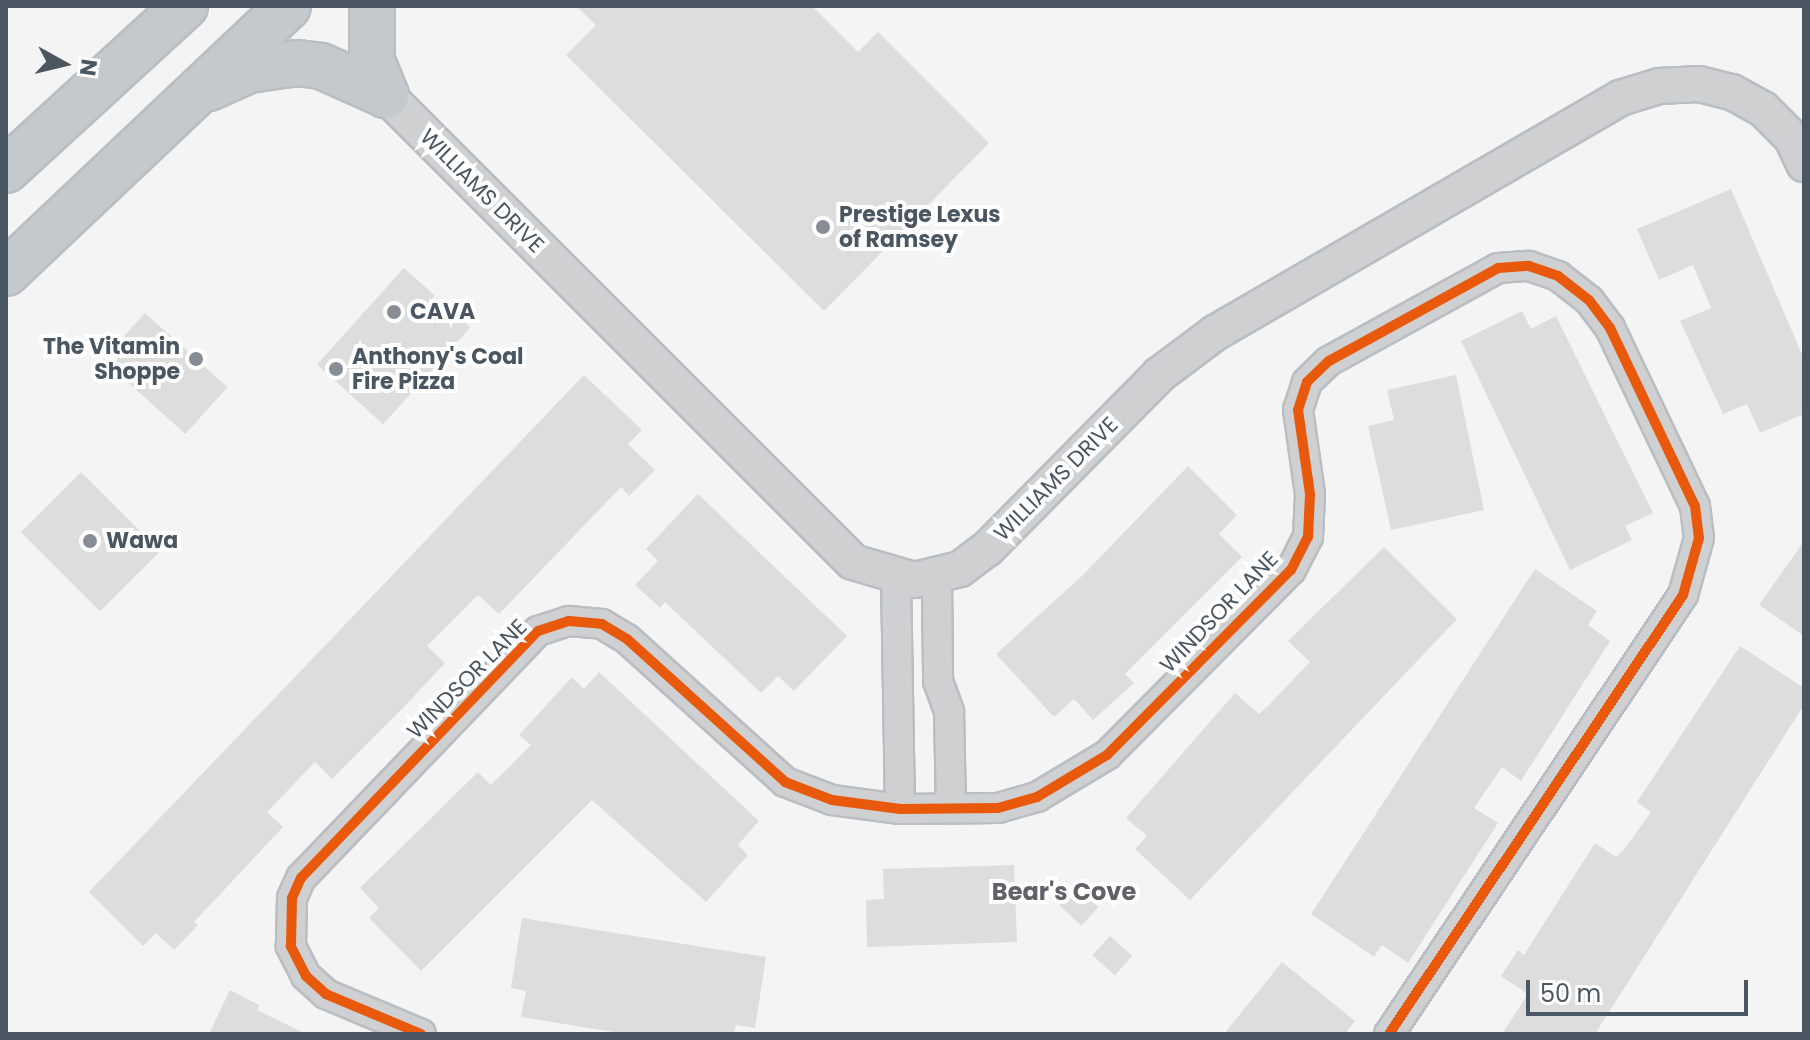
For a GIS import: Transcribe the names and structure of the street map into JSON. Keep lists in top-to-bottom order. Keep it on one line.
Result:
{"streets":{"street":["WILLIAMS DRIVE","WINDSOR LANE"]},"districts":["Bear's Cove"],"places":["Prestige Lexus of Ramsey","CAVA","The Vitamin Shoppe","Anthony's Coal Fire Pizza","Wawa"],"scale_bar":"50 m","north":"right"}
